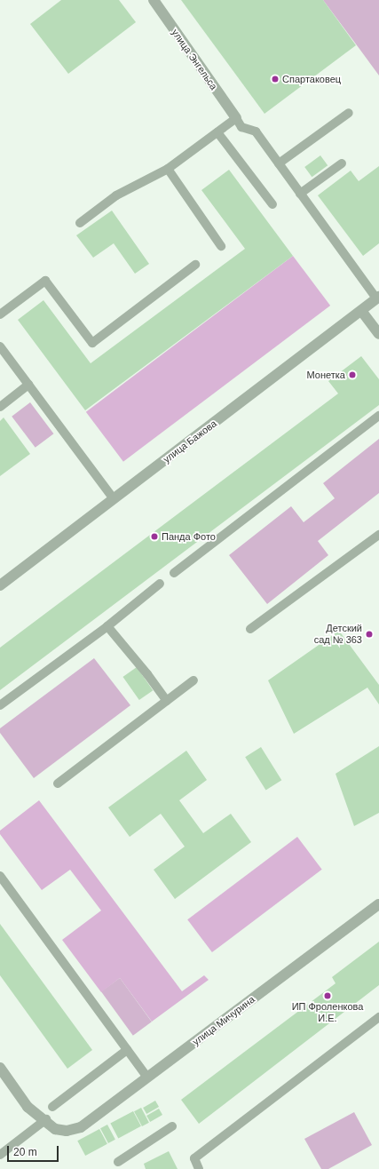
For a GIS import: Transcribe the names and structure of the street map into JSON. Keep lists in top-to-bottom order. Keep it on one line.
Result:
{"streets":{"street":["улица Энгельса","улица Бажова","улица Мичурина"]},"places":["Спартаковец","Монетка","Панда Фото","Детский сад № 363","ИП Фроленкова И.Е."],"scale_bar":"20 m"}
